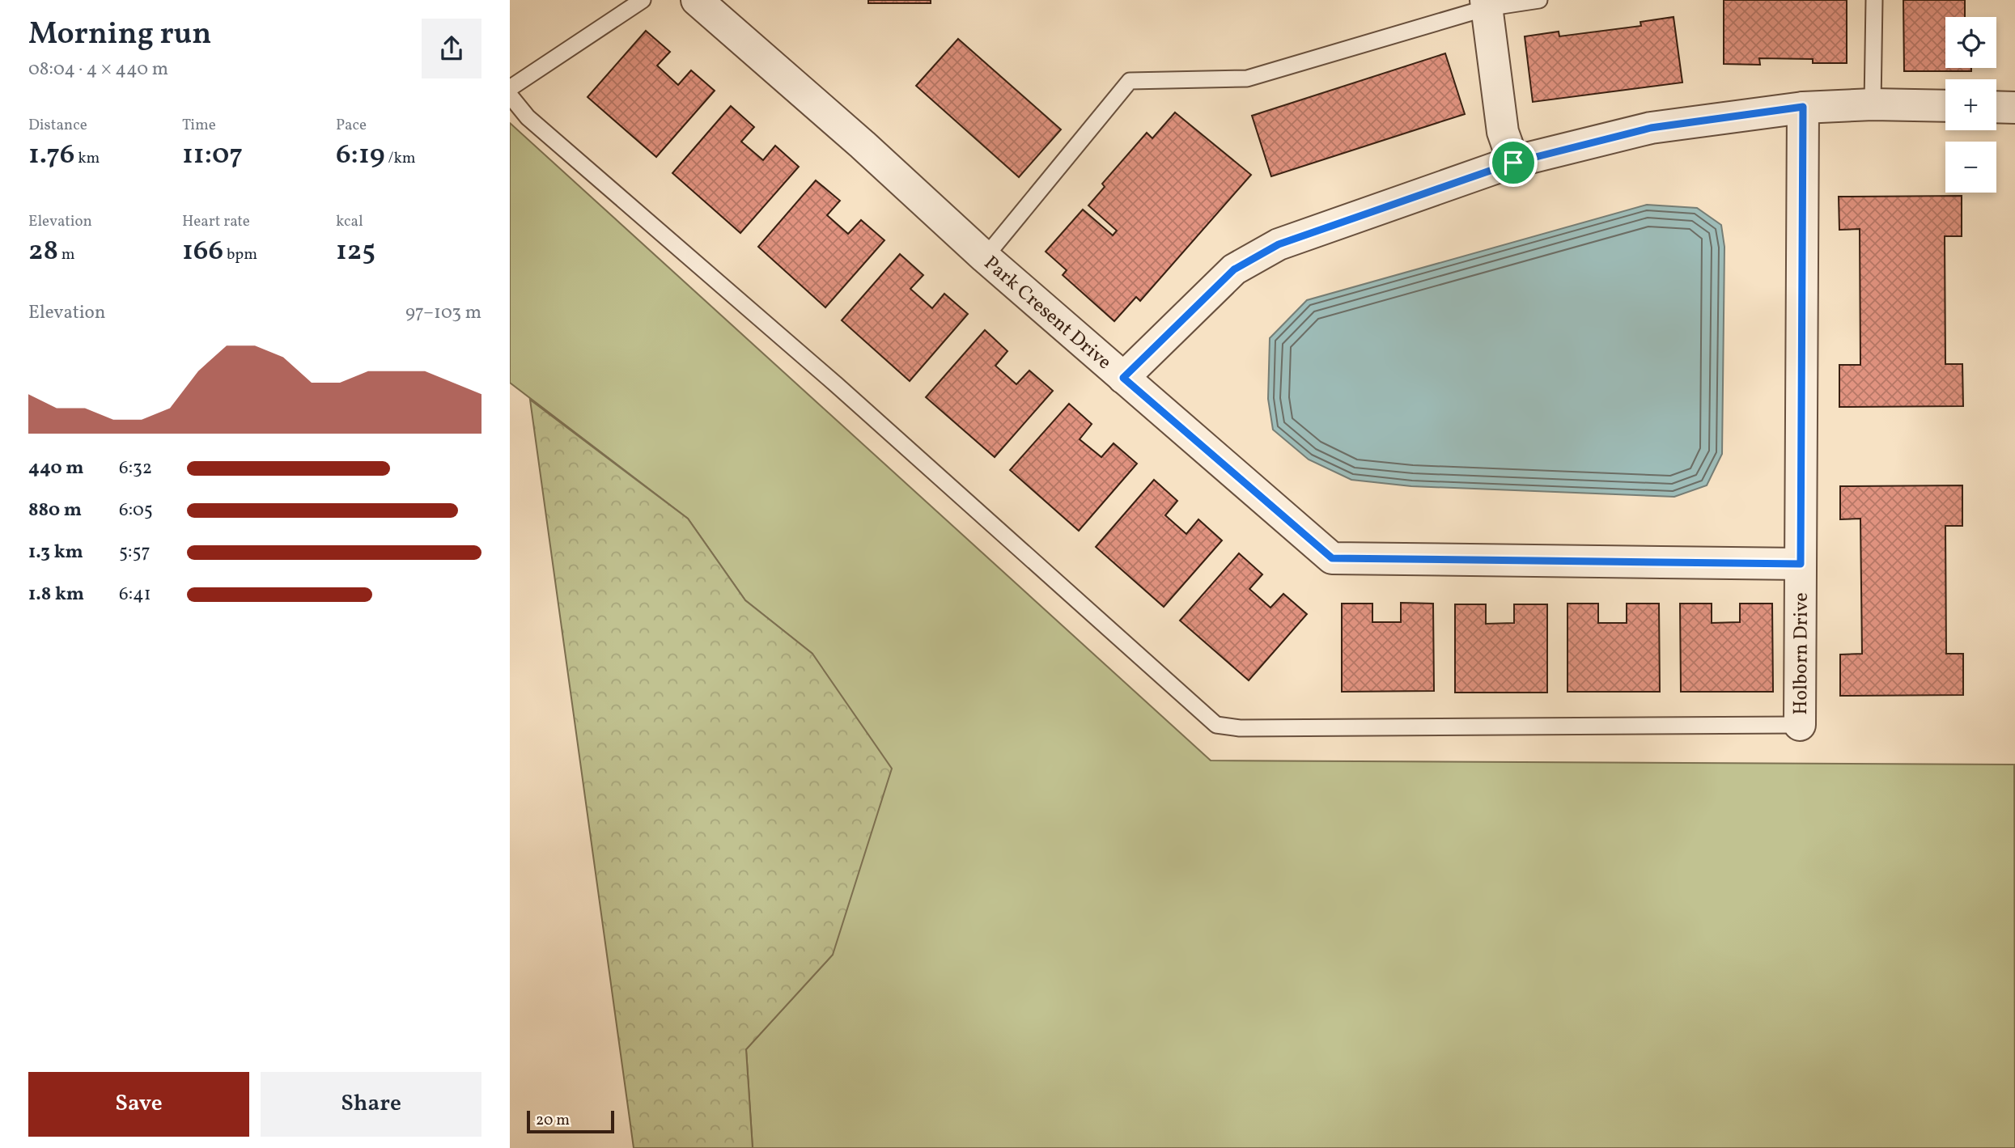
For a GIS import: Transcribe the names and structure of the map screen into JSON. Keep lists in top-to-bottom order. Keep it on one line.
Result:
{"streets":{"street":["Park Cresent Drive","Holborn Drive"]},"crossings":[["Park Cresent Drive","Holborn Drive"]],"scale_bar":"20 m","page":{"heading":["Morning run","08:04 · 4 × 440 m"],"map_buttons":["+","−"],"stats":[["Distance","1.76 km"],["Time","11:07"],["Pace","6:19 /km"],["Elevation","28 m"],["Heart rate","166 bpm"],["kcal","125"]],"chart":["Elevation","97–103 m"],"list":[{"name":"440 m","note":"6:32"},{"name":"880 m","note":"6:05"},{"name":"1.3 km","note":"5:57"},{"name":"1.8 km","note":"6:41"}],"buttons":["Save","Share"],"scale":"20 m"}}
